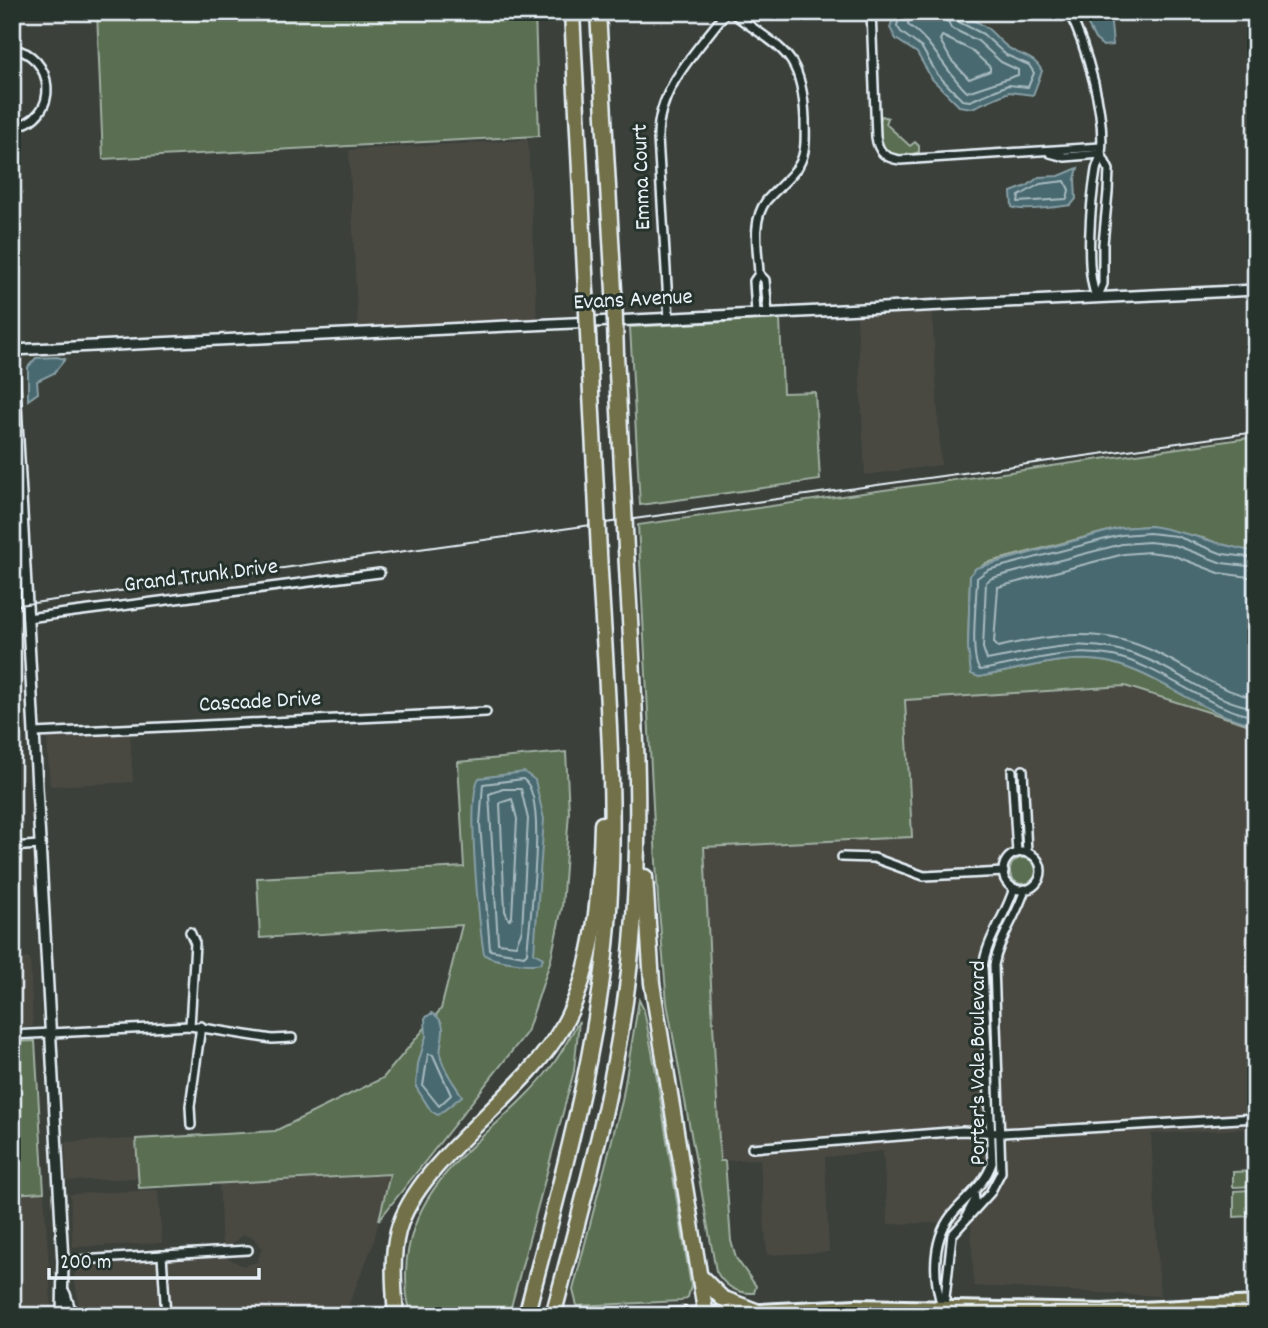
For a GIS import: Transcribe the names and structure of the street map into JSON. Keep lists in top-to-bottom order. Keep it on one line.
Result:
{"streets":{"street":["Emma Court","Evans Avenue","Grand Trunk Drive","Cascade Drive","Porter's Vale Boulevard"]},"crossings":[["Emma Court","Evans Avenue"]],"scale_bar":"200 m"}
